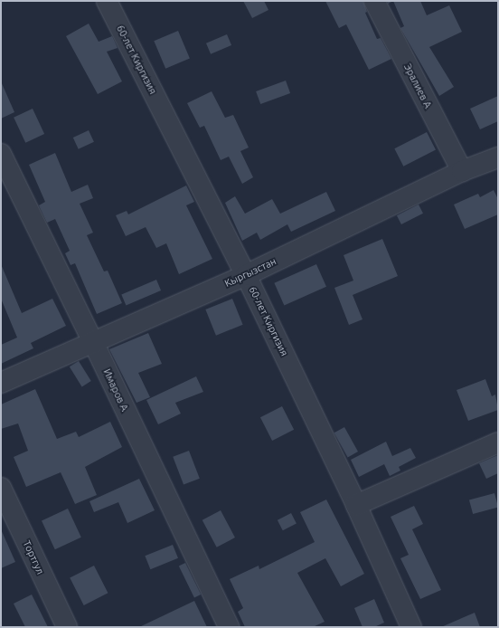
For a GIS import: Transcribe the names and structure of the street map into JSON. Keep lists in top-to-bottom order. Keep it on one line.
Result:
{"streets":{"street":["60-лет Киргизия","Эралиев А","Кыргызстан","Имаров А","Тортгул"]},"crossings":[["60-лет Киргизия","Кыргызстан"],["Эралиев А","Кыргызстан"],["Кыргызстан","Имаров А"]]}
